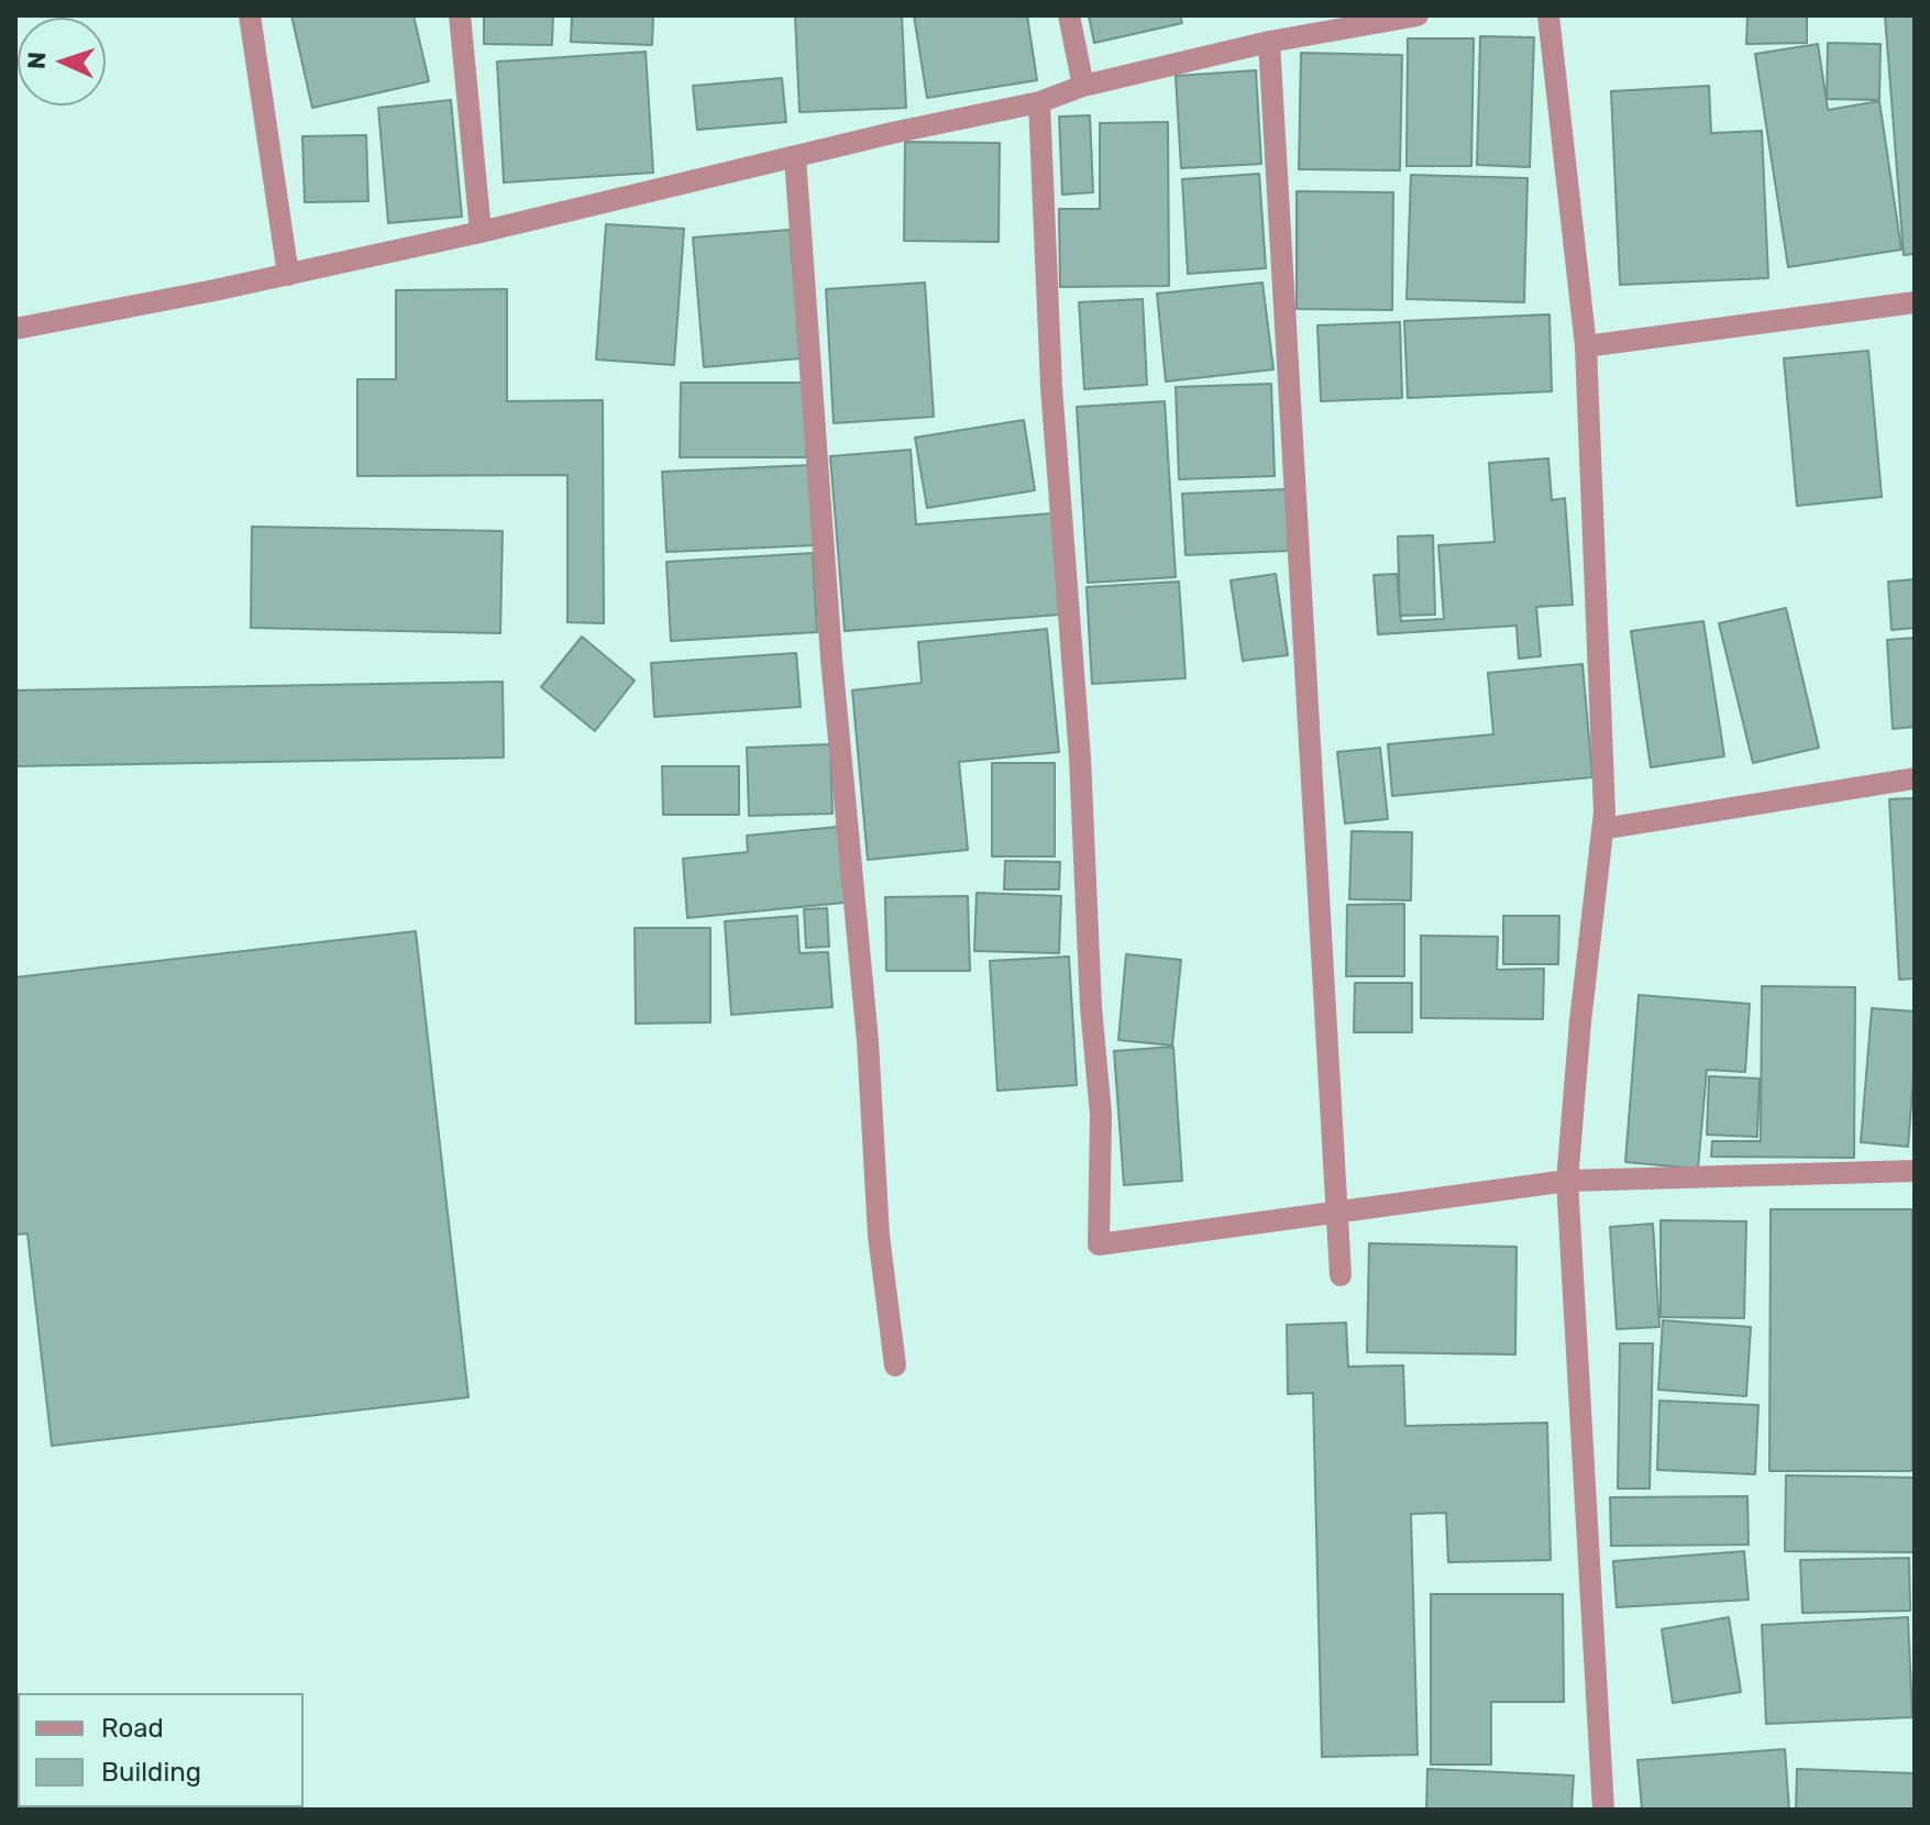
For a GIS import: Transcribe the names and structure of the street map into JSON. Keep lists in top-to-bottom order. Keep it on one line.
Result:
{"legend":["Road","Building"],"north":"left"}
